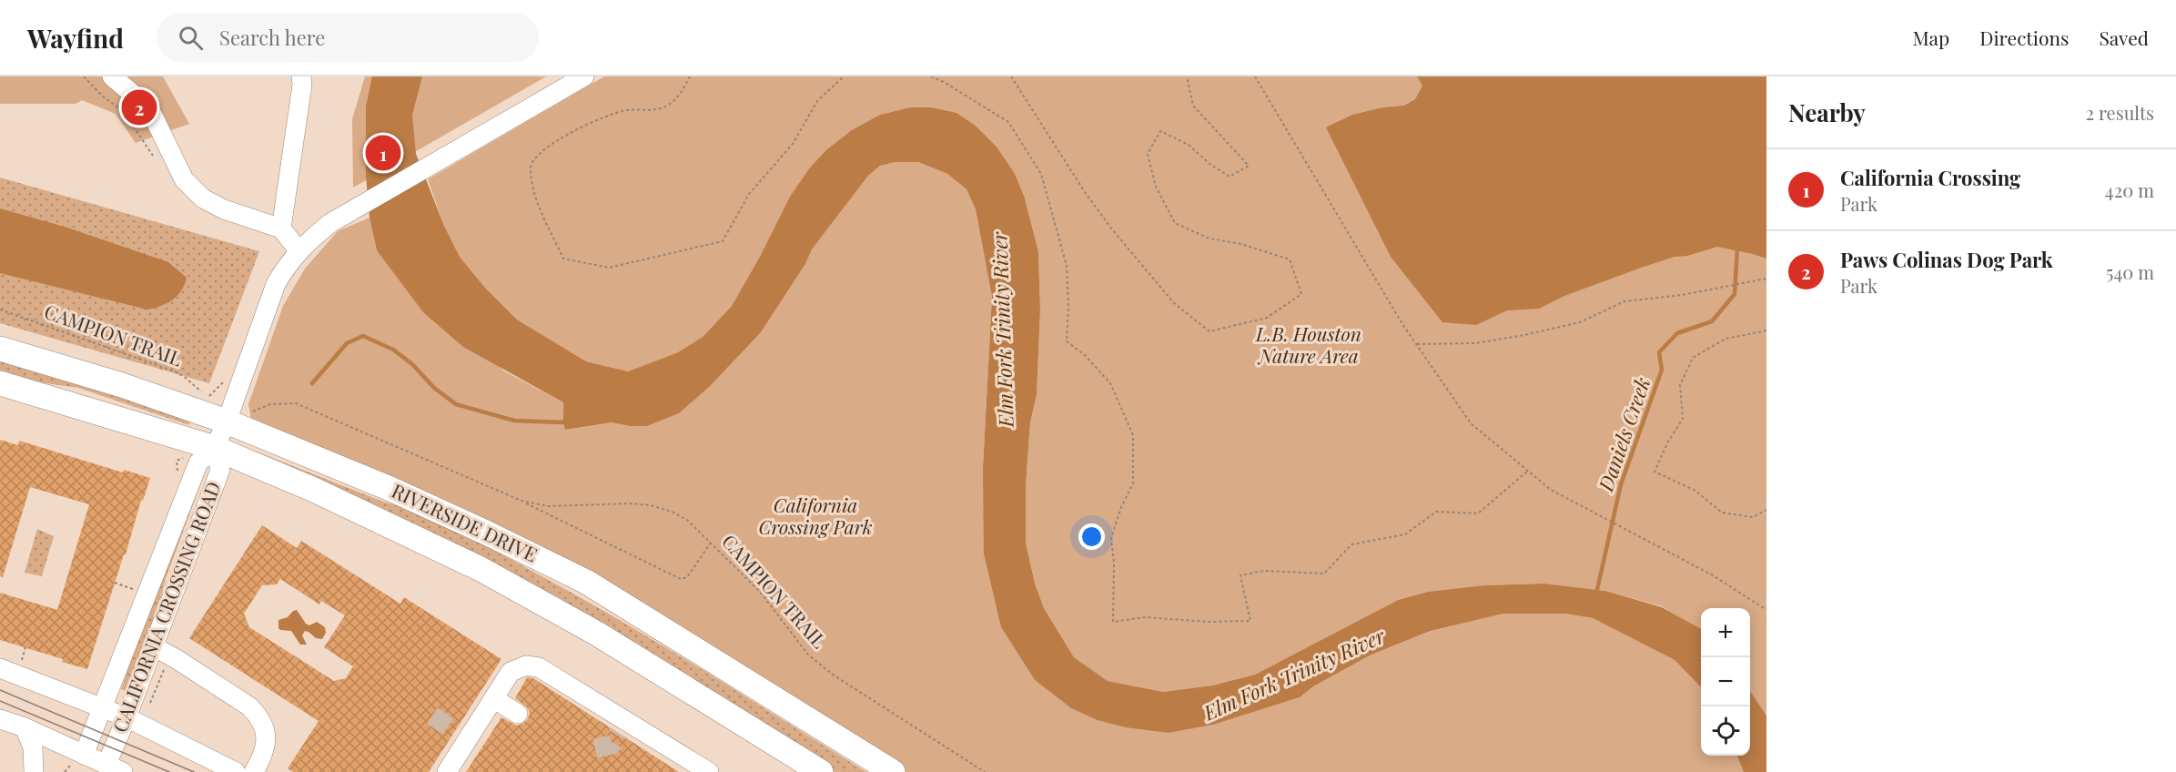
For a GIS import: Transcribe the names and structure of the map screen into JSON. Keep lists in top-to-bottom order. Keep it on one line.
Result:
{"streets":{"main road":["RIVERSIDE DRIVE"],"street":["CALIFORNIA CROSSING ROAD"],"path":["CAMPION TRAIL"]},"crossings":[["CAMPION TRAIL","RIVERSIDE DRIVE"],["CAMPION TRAIL","CALIFORNIA CROSSING ROAD"],["RIVERSIDE DRIVE","CALIFORNIA CROSSING ROAD"]],"water":["Elm Fork Trinity River","Daniels Creek"],"parks":["L.B. Houston Nature Area","California Crossing Park"],"page":{"header":"Wayfind","search":"Search here","nav":["Map","Directions","Saved"],"heading":["Nearby","2 results"],"pins":["2","1"],"list":[{"mark":"1","name":"California Crossing","note":"Park","value":"420 m"},{"mark":"2","name":"Paws Colinas Dog Park","note":"Park","value":"540 m"}],"map_buttons":["+","−"]}}
